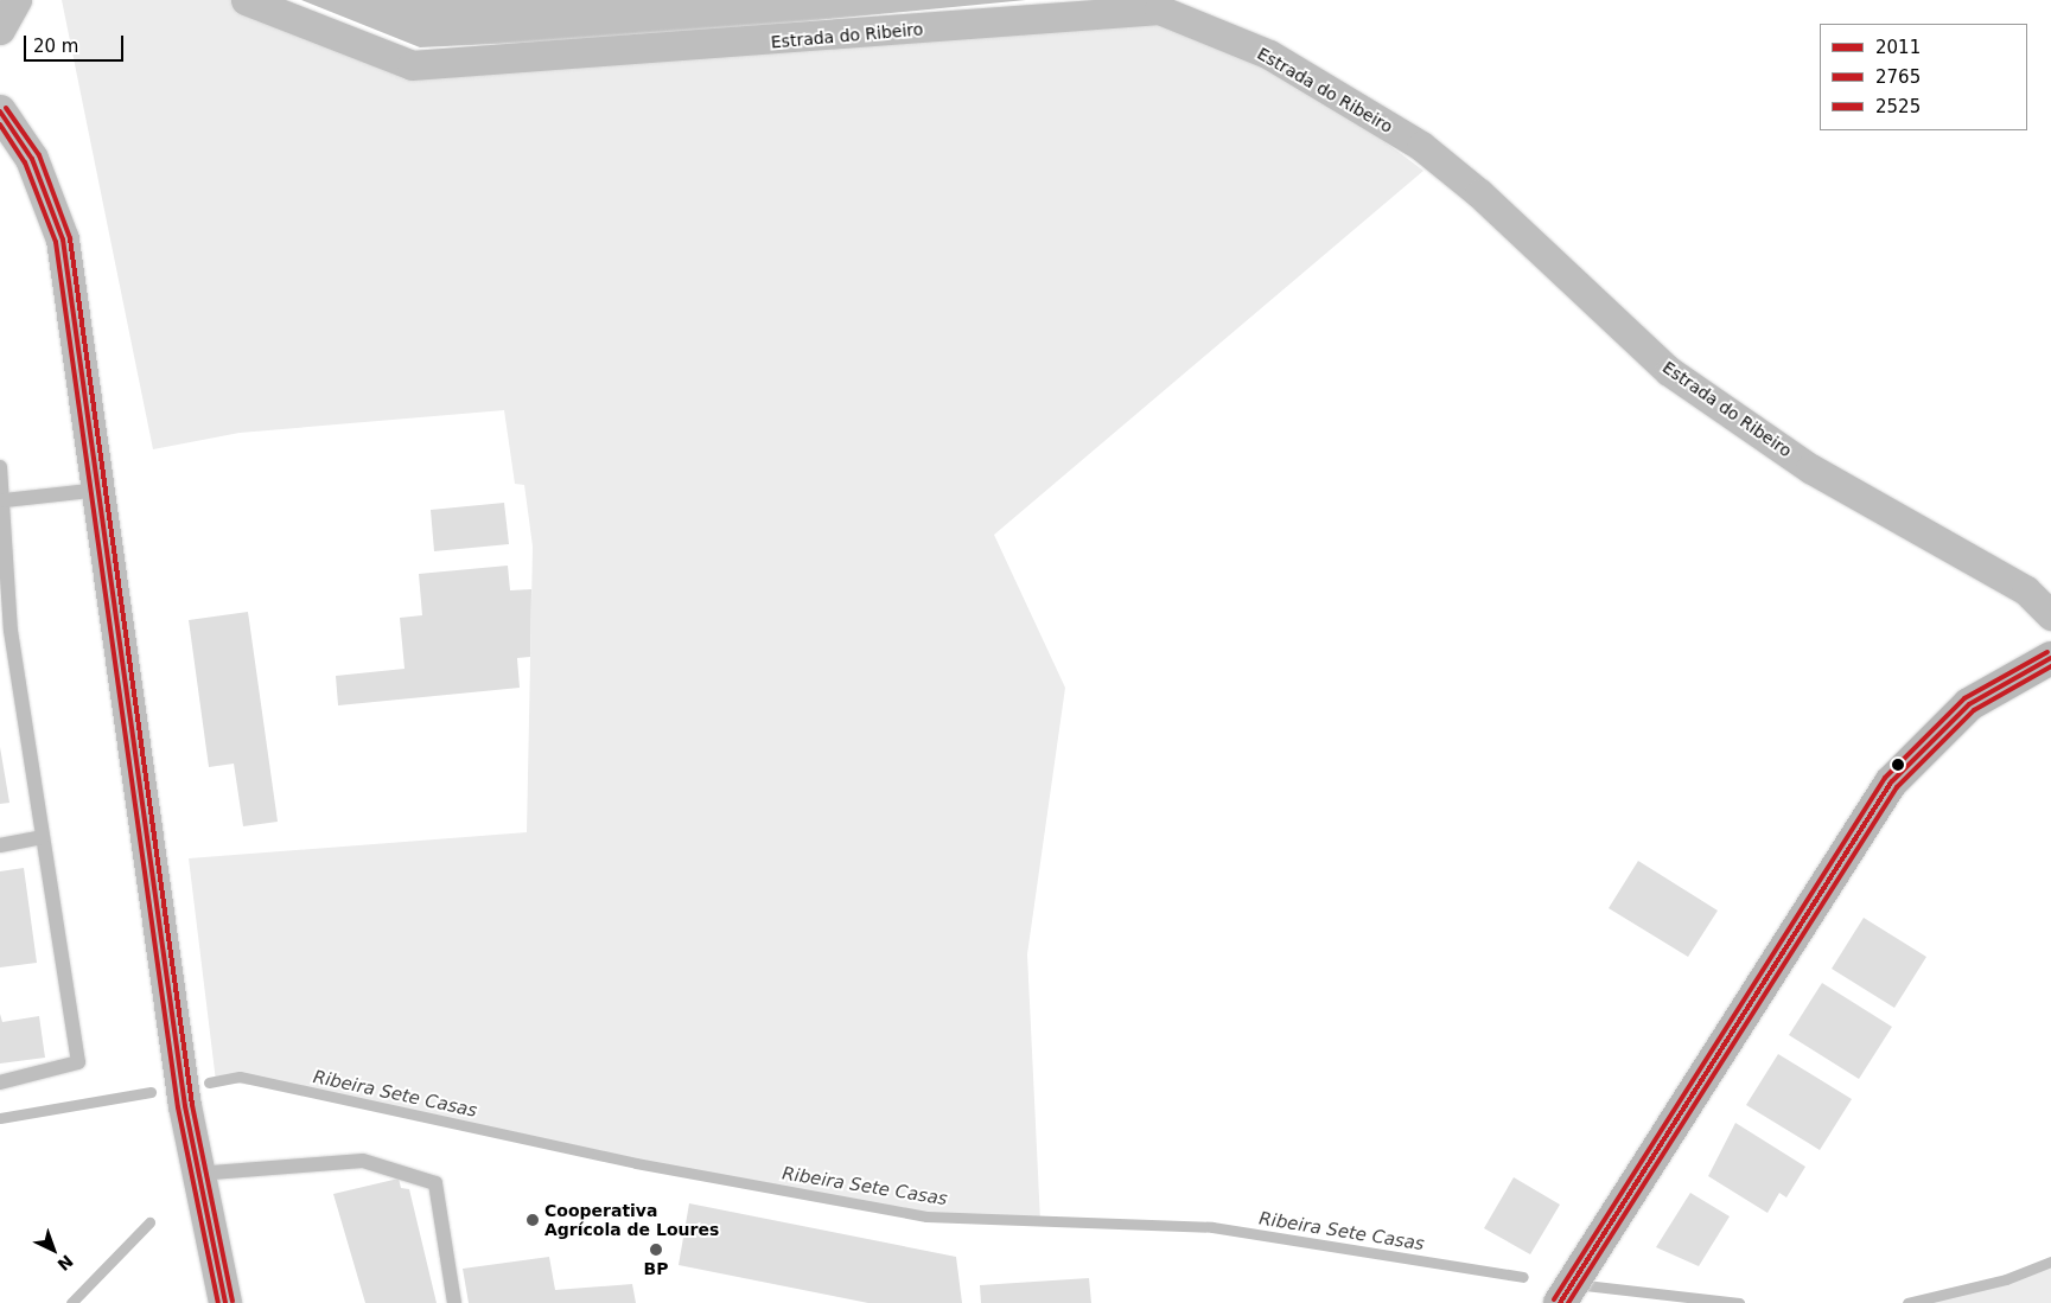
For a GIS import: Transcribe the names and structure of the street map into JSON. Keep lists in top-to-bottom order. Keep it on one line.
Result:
{"streets":{"street":["Estrada do Ribeiro"]},"water":["Ribeira Sete Casas"],"places":["Cooperativa Agrícola de Loures","BP"],"lines":["transit line 2525","transit line 2011","transit line 2765"],"legend":["2011","2765","2525"],"scale_bar":"20 m","north":"bottom right"}
